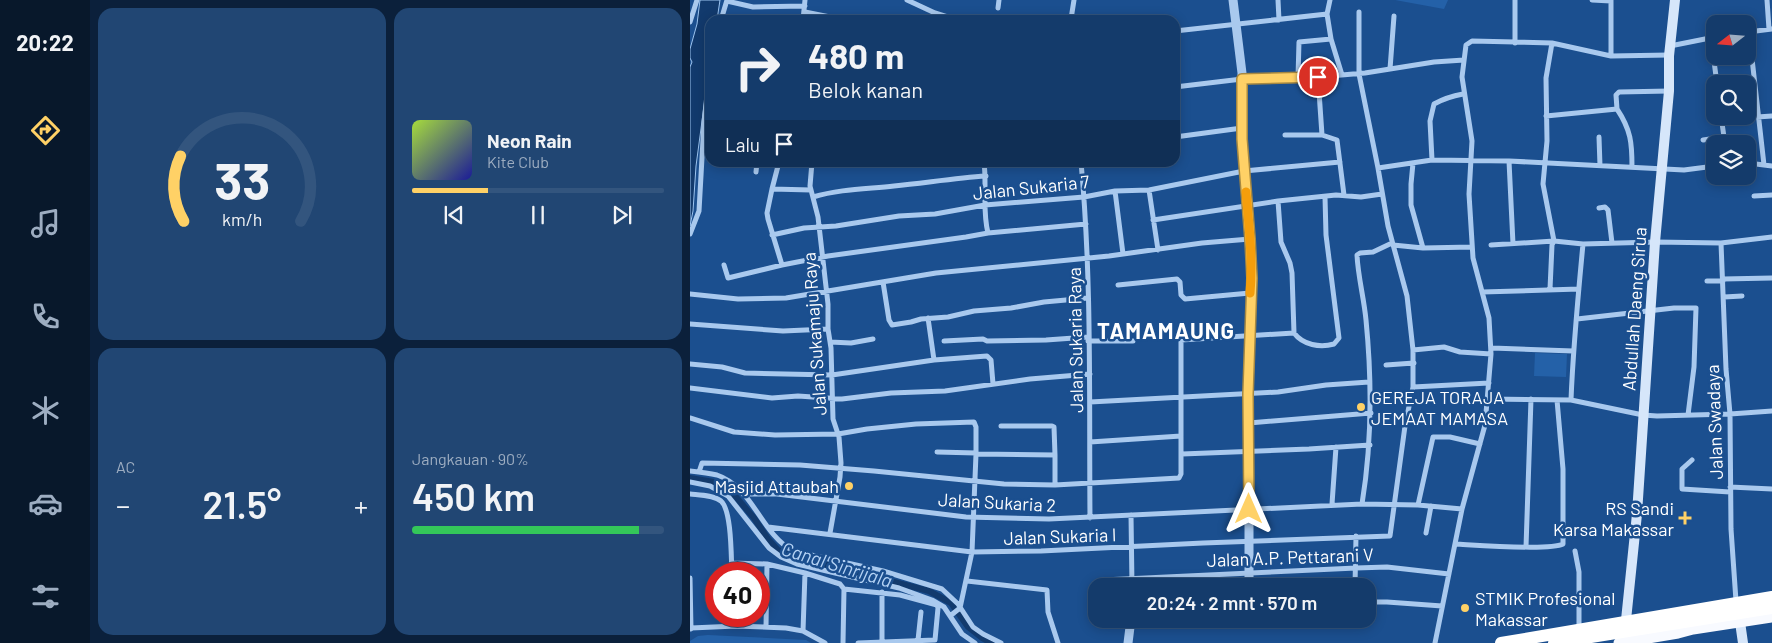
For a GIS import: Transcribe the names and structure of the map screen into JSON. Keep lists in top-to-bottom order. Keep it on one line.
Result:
{"streets":{"main road":["Abdullah Daeng Sirua"],"street":["Jalan Sukaria 7","Jalan Sukamaju Raya","Jalan Sukaria Raya","Jalan Swadaya","Jalan Sukaria 2","Jalan Sukaria I","Jalan A.P. Pettarani V"]},"crossings":[["Jalan Sukaria 7","Jalan Sukamaju Raya"],["Jalan Sukaria 7","Jalan Sukaria Raya"],["Jalan Sukamaju Raya","Jalan Sukaria 2"],["Jalan Sukamaju Raya","Jalan Sukaria I"],["Jalan Sukaria Raya","Jalan Sukaria 2"],["Jalan Sukaria 2","Jalan Sukaria I"]],"districts":["TAMAMAUNG"],"water":["Canal Sinrijala"],"places":{"other":["GEREJA TORAJA JEMAAT MAMASA","Masjid Attaubah","STMIK Profesional Makassar"],"health":["RS Sandi Karsa Makassar"]},"north":"left","page":{"tabs":"20:22","turn":["480 m","Belok kanan"],"song":["Neon Rain","Kite Club"],"then":"Lalu","tile":["AC",["Jangkauan · 90%","450 km"]],"heat":["−","21.5°","+"],"limit":"40","trip":"20:24 · 2 mnt · 570 m","gauge":["33","km/h"]}}
